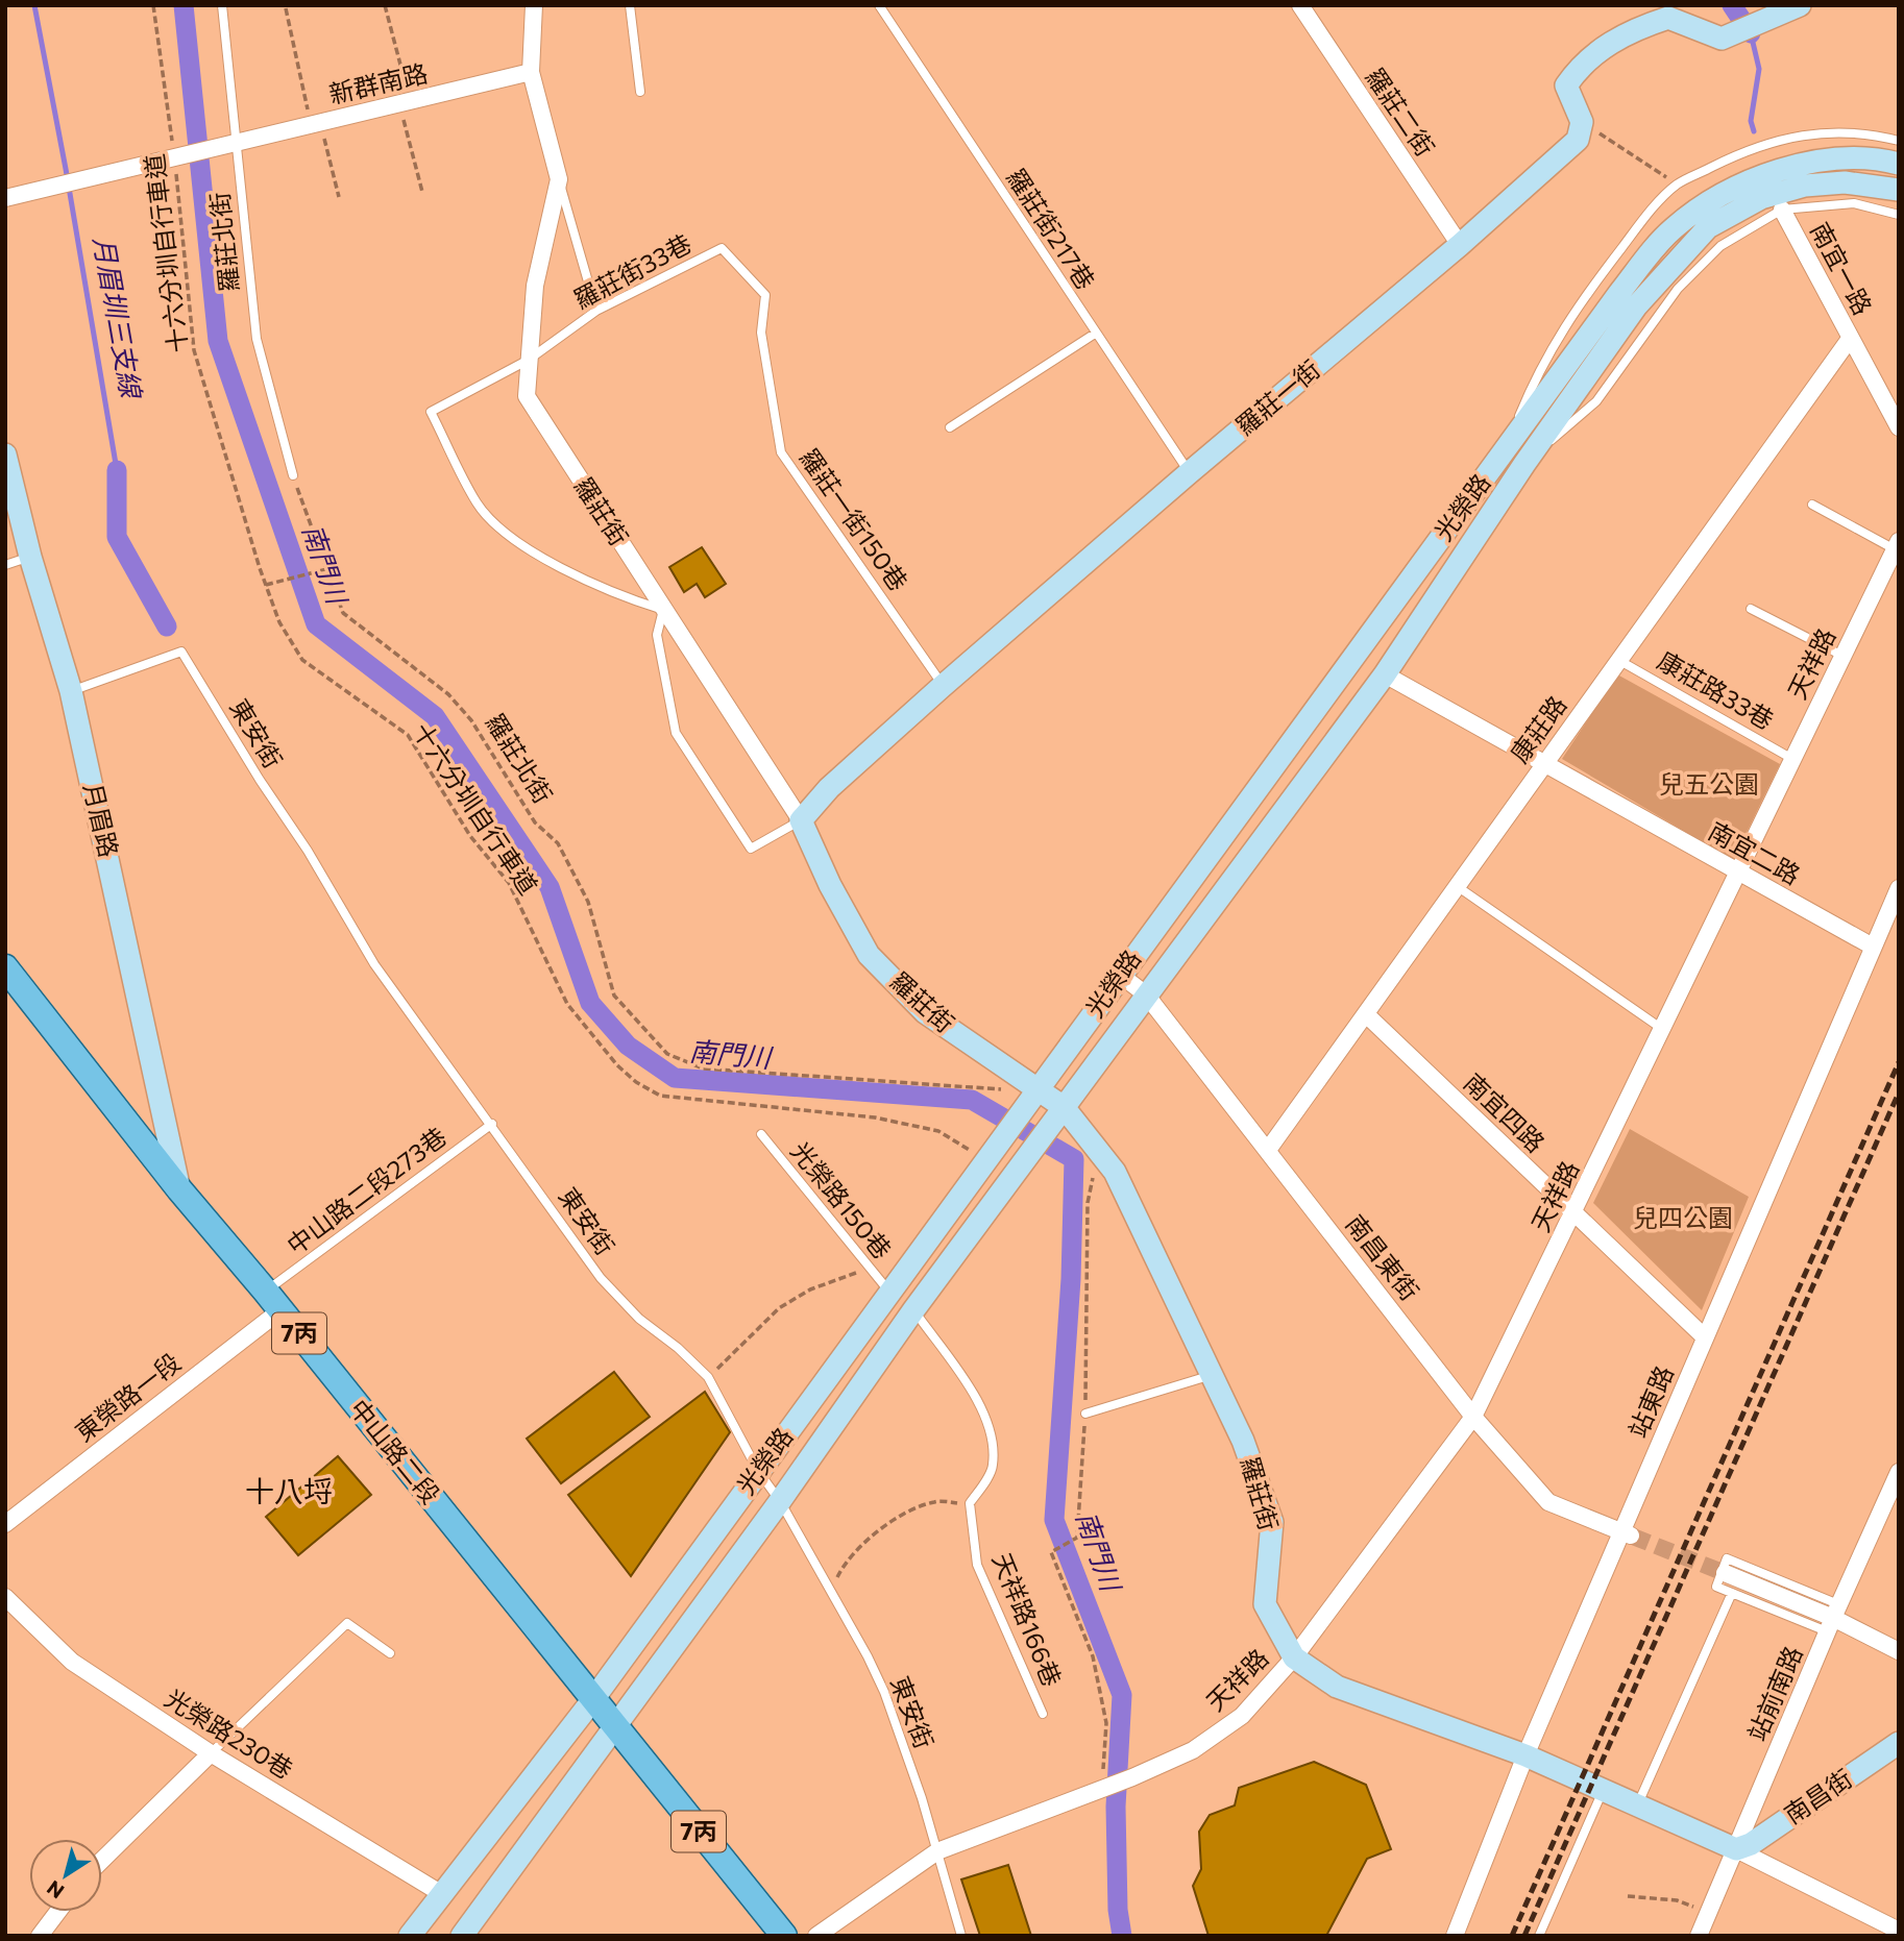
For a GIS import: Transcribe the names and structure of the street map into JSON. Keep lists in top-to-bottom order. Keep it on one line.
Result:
{"streets":{"main road":["7丙","中山路二段"],"street":["新群南路","羅莊二街","南宜一路","羅莊一街","光榮路","羅莊街","天祥路","康莊路","月眉路","南宜二路","南宜四路","南昌東街","東榮路一段","站東路","站前南路","光榮路230巷","南昌街"],"lane":["羅莊街217巷","羅莊北街","羅莊街33巷","羅莊一街150巷","康莊路33巷","東安街","中山路二段273巷","光榮路150巷","天祥路166巷"],"path":["十六分圳自行車道"]},"crossings":[["新群南路","羅莊北街"],["新群南路","十六分圳自行車道"],["新群南路","羅莊街"],["羅莊二街","羅莊一街"],["羅莊街217巷","羅莊一街"],["羅莊北街","光榮路"],["羅莊北街","羅莊街"],["十六分圳自行車道","光榮路"],["南宜一路","康莊路"],["羅莊街33巷","羅莊街"],["羅莊街33巷","羅莊一街150巷"],["羅莊一街","羅莊街"],["羅莊一街","羅莊一街150巷"],["光榮路","羅莊街"],["光榮路","東安街"],["光榮路","南宜二路"],["光榮路","光榮路150巷"],["光榮路","南昌東街"],["光榮路","中山路二段"],["光榮路","光榮路230巷"],["羅莊街","天祥路"],["羅莊街","站東路"],["天祥路","康莊路33巷"],["天祥路","南宜二路"],["天祥路","南宜四路"],["天祥路","南昌東街"],["康莊路33巷","康莊路"],["康莊路","南宜二路"],["康莊路","南宜四路"],["康莊路","南昌東街"],["東安街","月眉路"],["東安街","中山路二段273巷"],["月眉路","中山路二段"],["南宜二路","站東路"],["南宜四路","站東路"],["中山路二段273巷","東榮路一段"],["中山路二段273巷","中山路二段"],["南昌東街","站東路"],["東榮路一段","中山路二段"],["站前南路","南昌街"]],"districts":["十八埒"],"water":["月眉圳三支線","南門川"],"parks":["兒五公園","兒四公園"],"north":"bottom left"}
